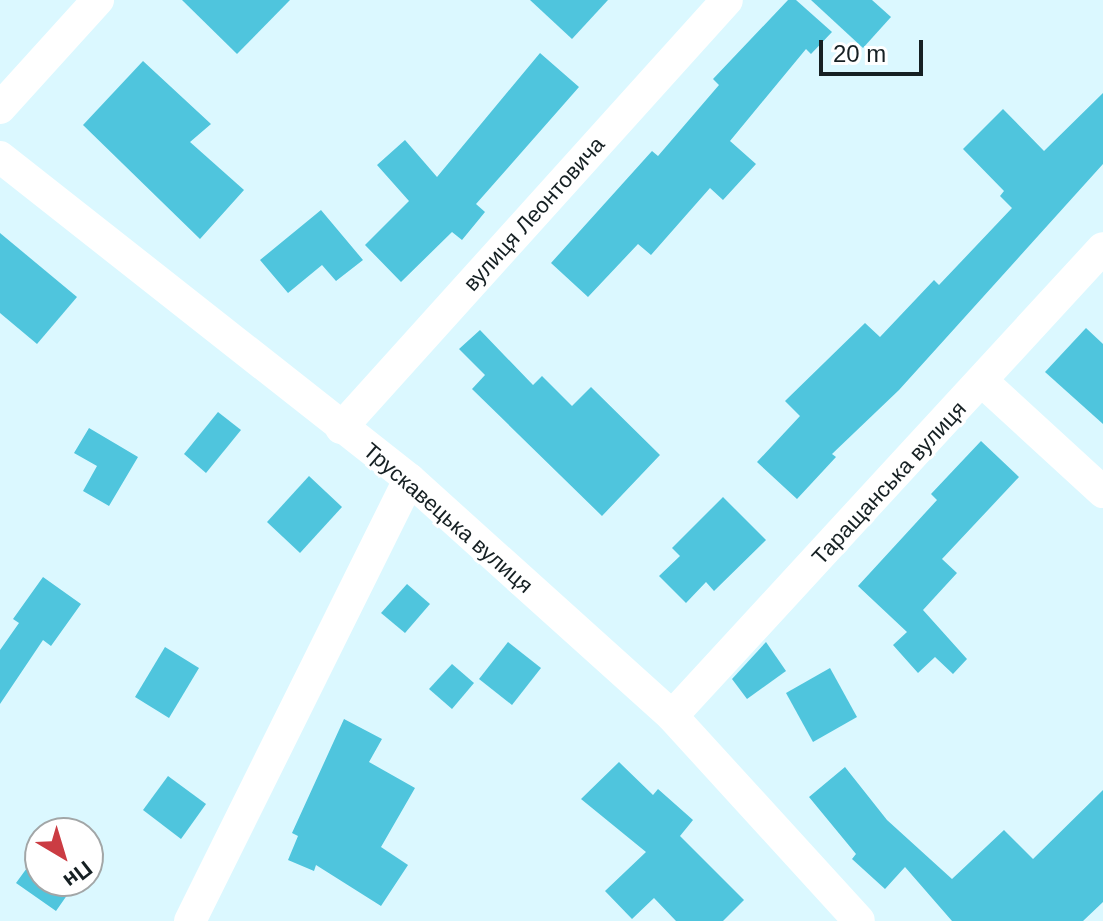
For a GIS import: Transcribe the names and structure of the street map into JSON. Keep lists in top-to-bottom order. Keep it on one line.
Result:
{"streets":{"street":["вулиця Леонтовича","Таращанська вулиця","Трускавецька вулиця"]},"crossings":[["вулиця Леонтовича","Трускавецька вулиця"],["Таращанська вулиця","Трускавецька вулиця"]],"scale_bar":"20 m","north":"bottom right"}
